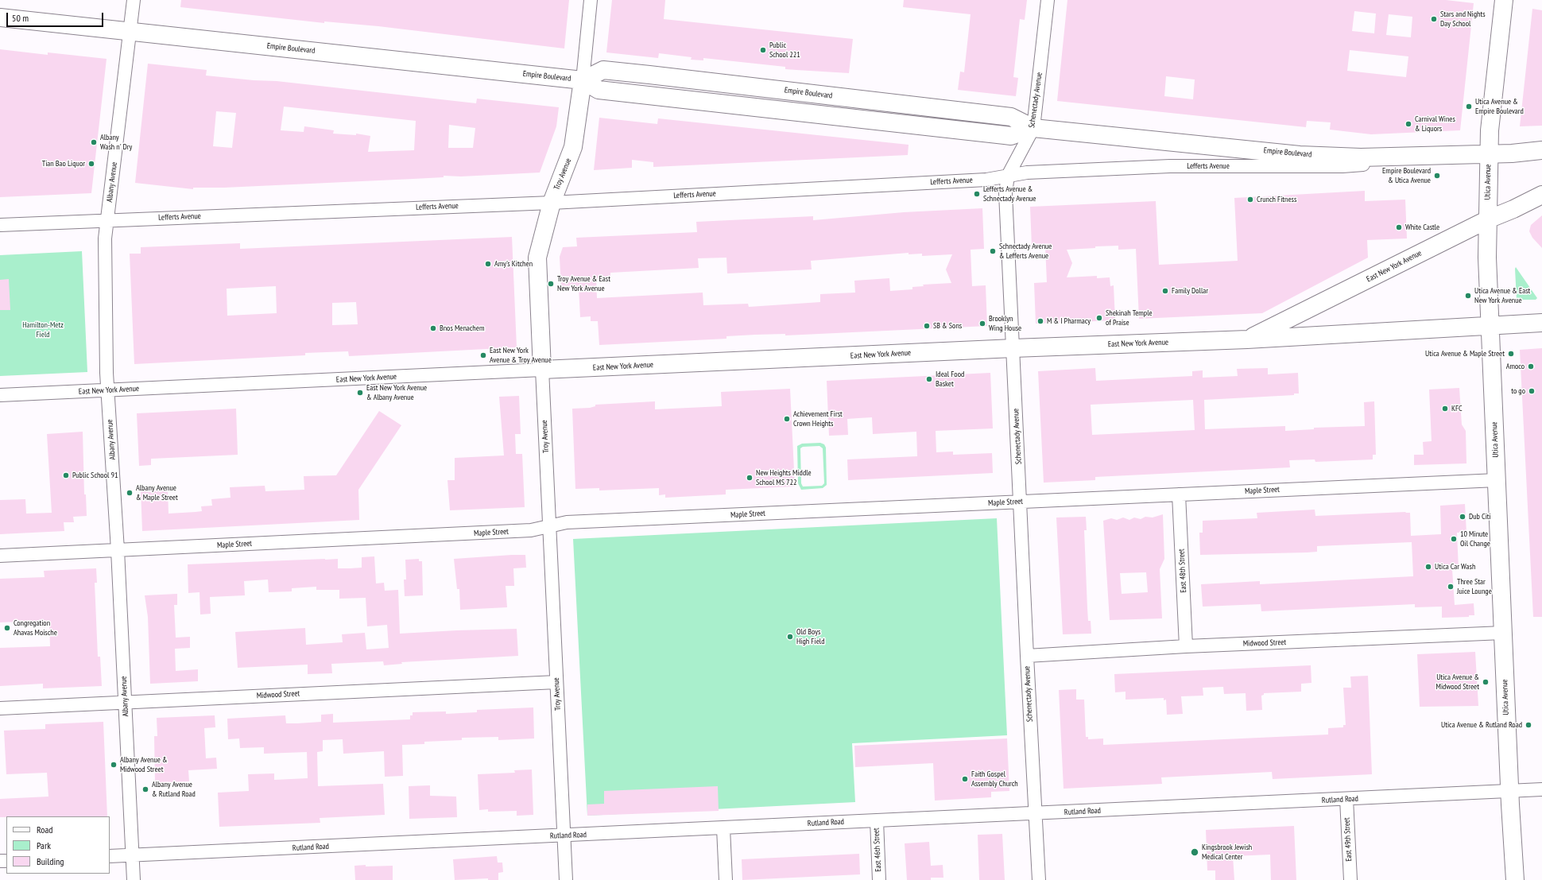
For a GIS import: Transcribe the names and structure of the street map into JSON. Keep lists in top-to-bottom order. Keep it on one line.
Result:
{"streets":{"main road":["Empire Boulevard","Troy Avenue","Utica Avenue","East New York Avenue"],"street":["Schenectady Avenue","Lefferts Avenue","Albany Avenue","Maple Street","East 48th Street","Midwood Street","Rutland Road","East 49th Street","East 46th Street"]},"crossings":[["Empire Boulevard","Schenectady Avenue"],["Empire Boulevard","Lefferts Avenue"],["Empire Boulevard","Troy Avenue"],["Empire Boulevard","Albany Avenue"],["Empire Boulevard","Utica Avenue"],["Schenectady Avenue","Lefferts Avenue"],["Schenectady Avenue","East New York Avenue"],["Schenectady Avenue","Maple Street"],["Schenectady Avenue","Midwood Street"],["Schenectady Avenue","Rutland Road"],["Lefferts Avenue","Troy Avenue"],["Lefferts Avenue","Albany Avenue"],["Troy Avenue","East New York Avenue"],["Troy Avenue","Maple Street"],["Troy Avenue","Midwood Street"],["Troy Avenue","Rutland Road"],["Albany Avenue","East New York Avenue"],["Albany Avenue","Maple Street"],["Albany Avenue","Midwood Street"],["Albany Avenue","Rutland Road"],["Utica Avenue","East New York Avenue"],["Utica Avenue","Maple Street"],["Utica Avenue","Midwood Street"],["Utica Avenue","Rutland Road"],["Maple Street","East 48th Street"],["East 48th Street","Midwood Street"],["Rutland Road","East 49th Street"],["Rutland Road","East 46th Street"]],"parks":["Hamilton-Metz Field"],"places":["Stars and Nights Day School","Public School 221","Utica Avenue & Empire Boulevard","Carnival Wines & Liquors","Albany Wash n' Dry","Tian Bao Liquor","Empire Boulevard & Utica Avenue","Lefferts Avenue & Schnectady Avenue","Crunch Fitness","White Castle","Schnectady Avenue & Lefferts Avenue","Amy's Kitchen","Troy Avenue & East New York Avenue","Family Dollar","Utica Avenue & East New York Avenue","Shekinah Temple of Praise","M & I Pharmacy","Brooklyn Wing House","SB & Sons","Bnos Menachem","Utica Avenue & Maple Street","East New York Avenue & Troy Avenue","Amoco","Ideal Food Basket","to go","East New York Avenue & Albany Avenue","KFC","Achievement First Crown Heights","Public School 91","New Heights Middle School MS 722","Albany Avenue & Maple Street","Dub Citi","10 Minute Oil Change","Utica Car Wash","Three Star Juice Lounge","Congregation Ahavas Moische","Old Boys High Field","Utica Avenue & Midwood Street","Utica Avenue & Rutland Road","Albany Avenue & Midwood Street","Faith Gospel Assembly Church","Albany Avenue & Rutland Road","Kingsbrook Jewish Medical Center"],"legend":["Road","Park","Building"],"scale_bar":"50 m"}
